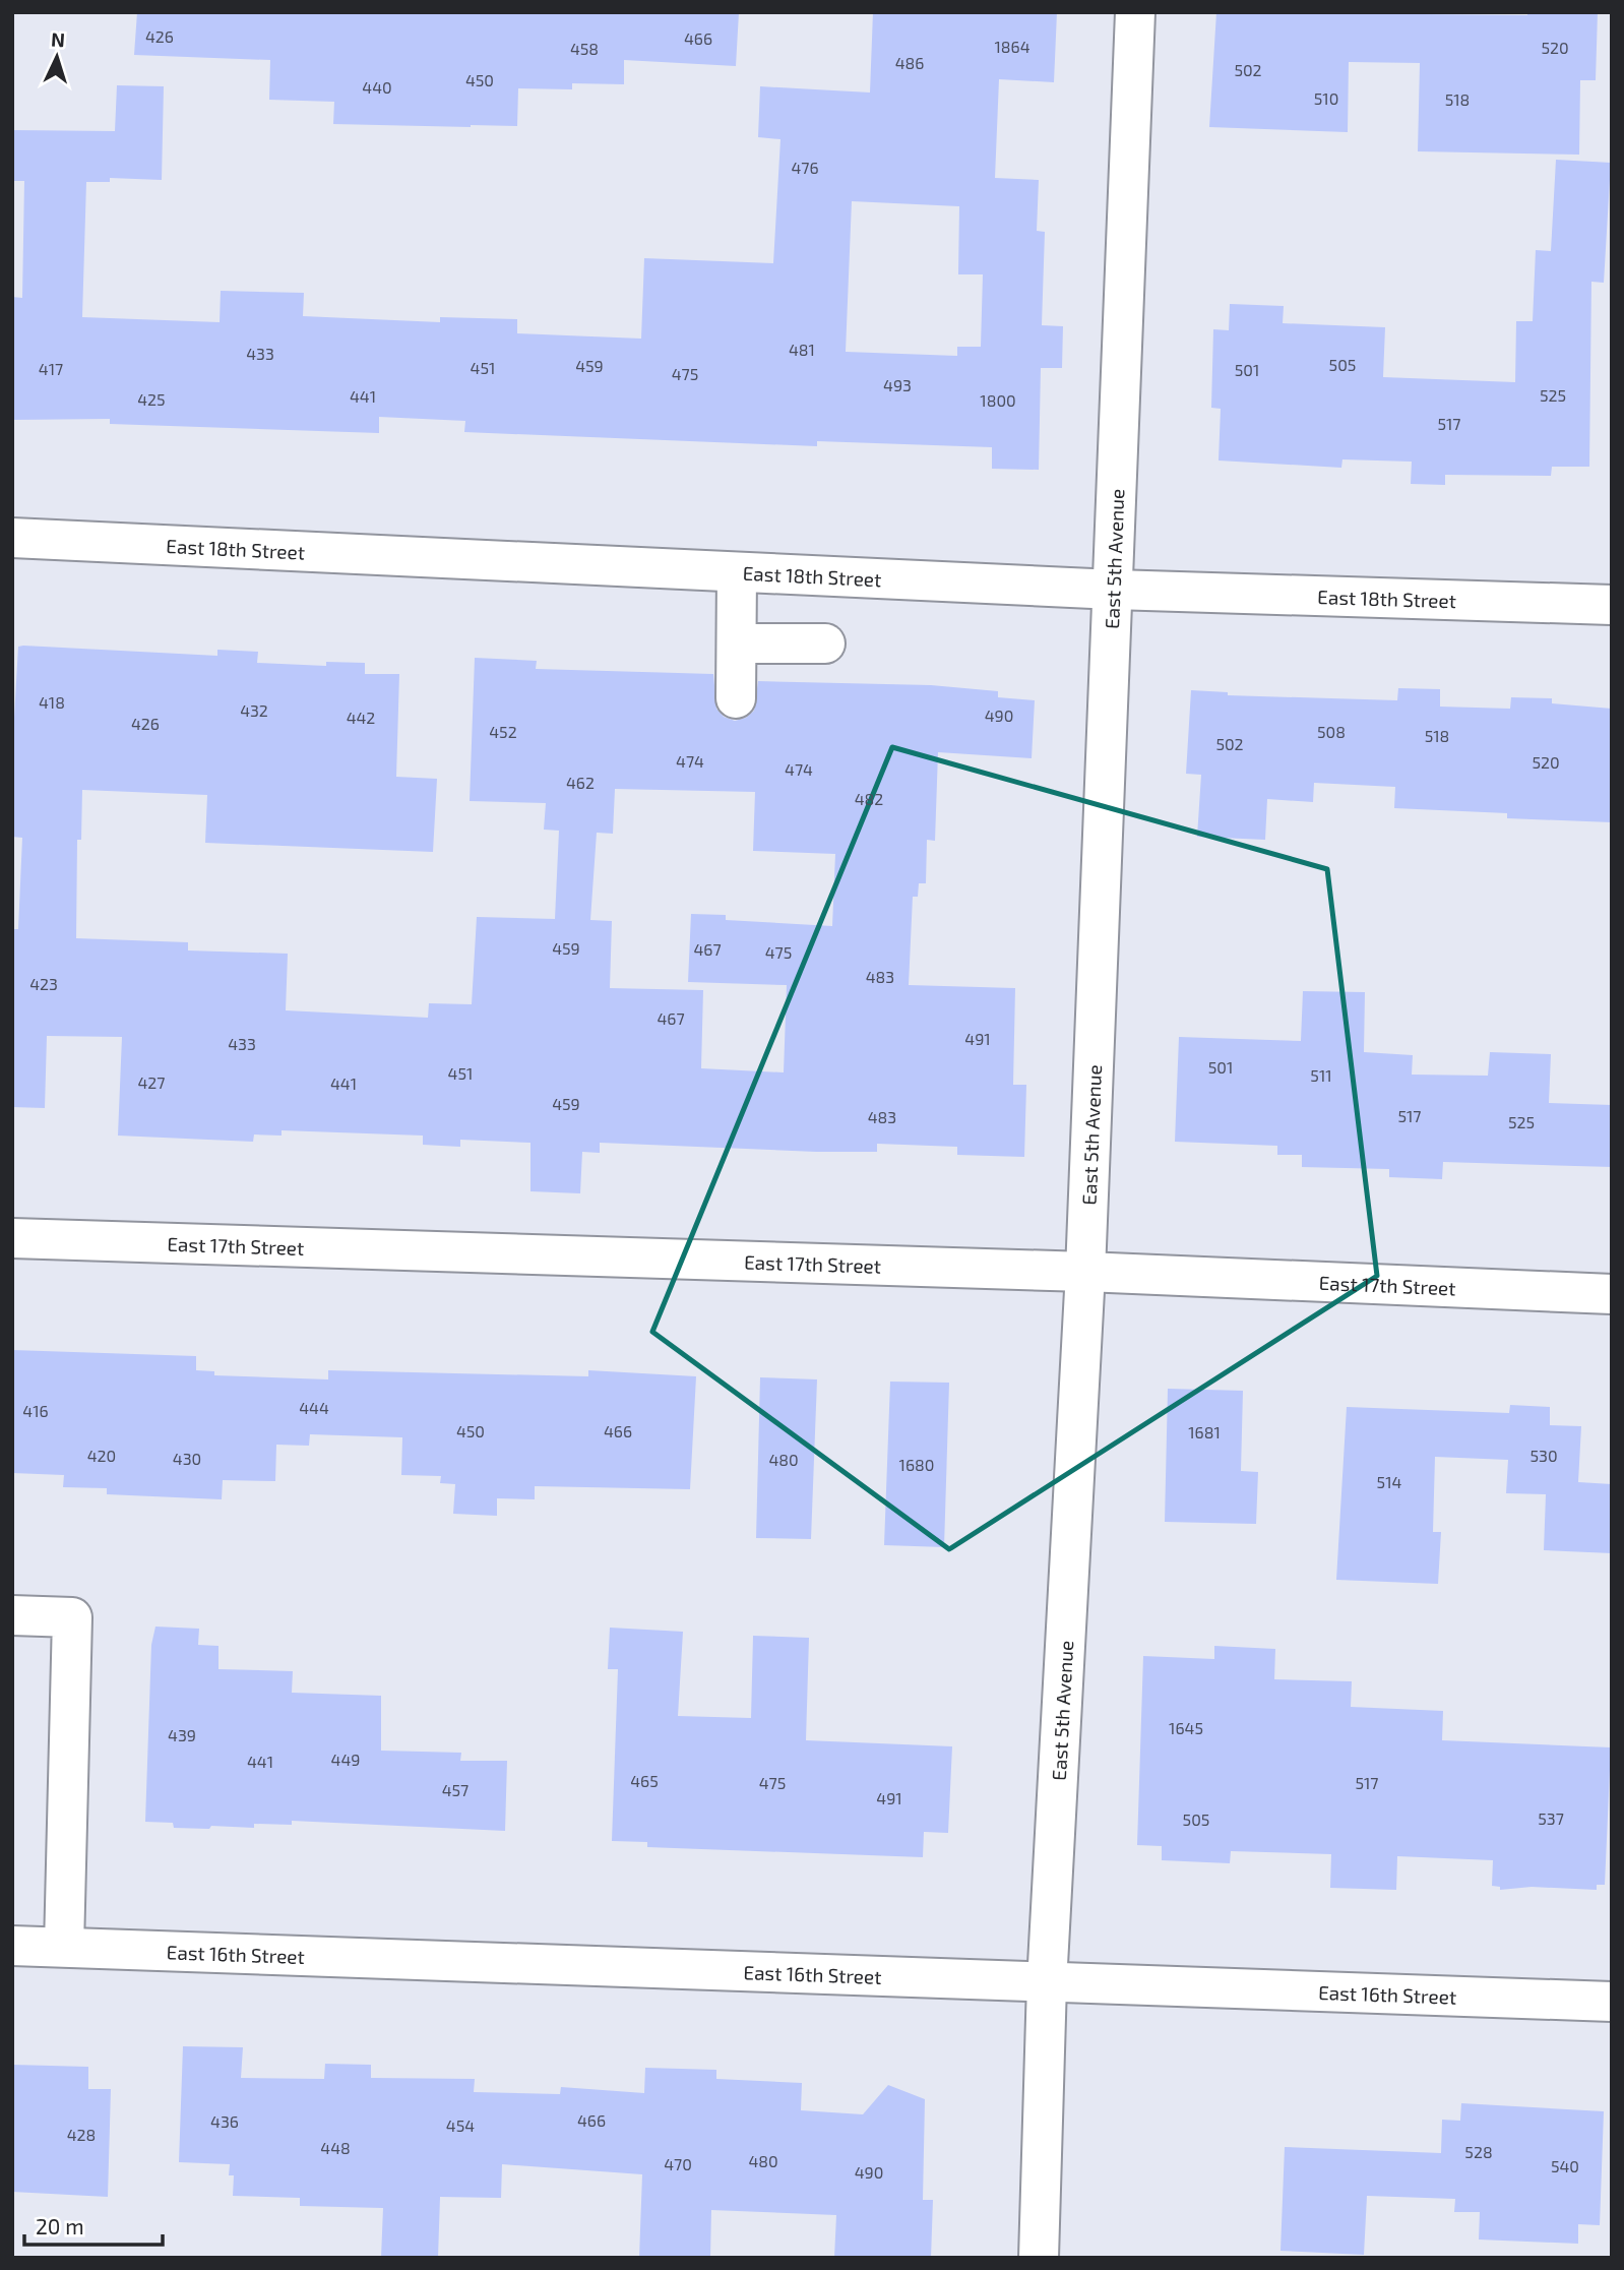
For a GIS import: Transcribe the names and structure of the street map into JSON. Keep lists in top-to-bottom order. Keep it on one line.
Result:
{"streets":{"street":["East 18th Street","East 5th Avenue","East 17th Street","East 16th Street"]},"crossings":[["East 18th Street","East 5th Avenue"],["East 5th Avenue","East 17th Street"],["East 5th Avenue","East 16th Street"]],"house_numbers":["426","466","1864","520","458","486","502","450","440","510","518","476","481","433","505","459","451","417","501","475","493","525","441","425","1800","517","418","432","490","442","426","452","508","518","502","474","520","474","462","482","459","467","475","483","423","467","491","433","501","451","511","427","441","459","517","483","525","444","416","450","466","1681","420","530","430","480","1680","514","1645","439","449","441","465","475","517","457","491","537","505","466","436","454","428","448","528","480","470","540","490"],"scale_bar":"20 m","north":"top"}
